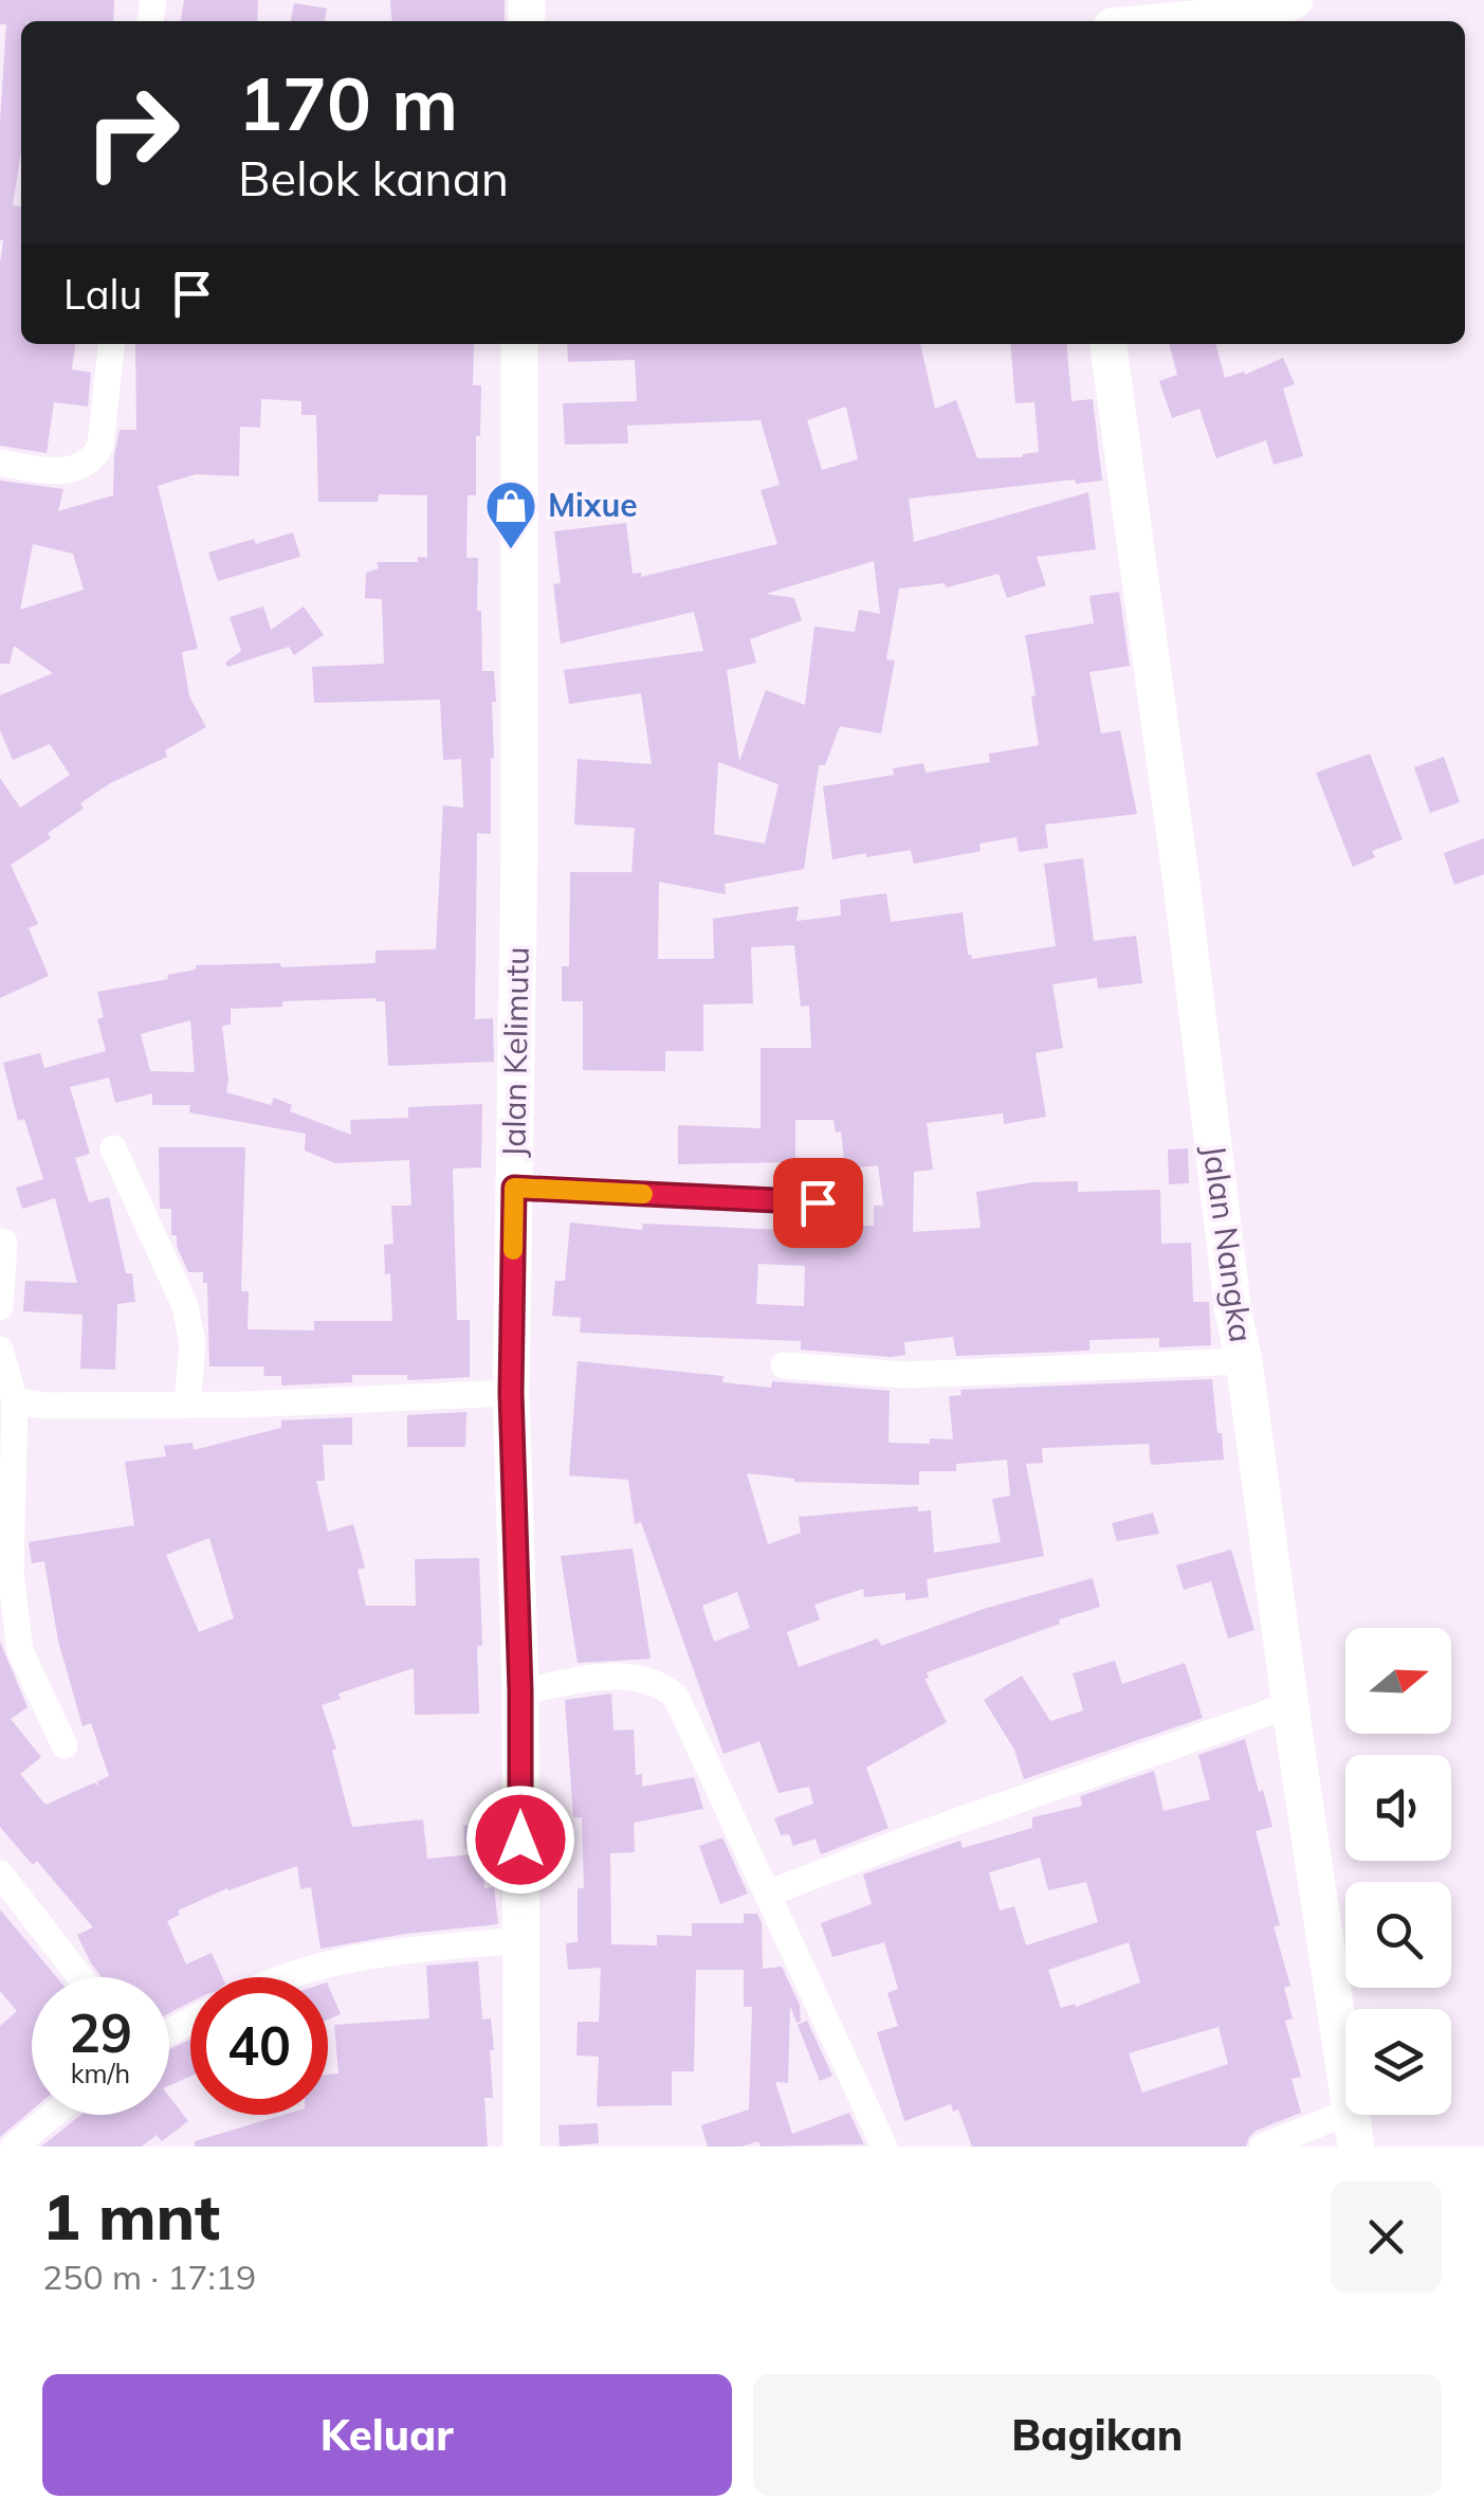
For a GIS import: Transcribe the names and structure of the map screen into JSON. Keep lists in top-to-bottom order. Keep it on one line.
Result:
{"streets":{"street":["Jalan Kelimutu","Jalan Nangka"]},"places":{"shop":["Mixue"]},"north":"right","page":{"turn":["170 m","Belok kanan"],"then":"Lalu","speed":"29 km/h","limit":"40","heading":["1 mnt","250 m · 17:19"],"buttons":["Keluar","Bagikan"]}}
